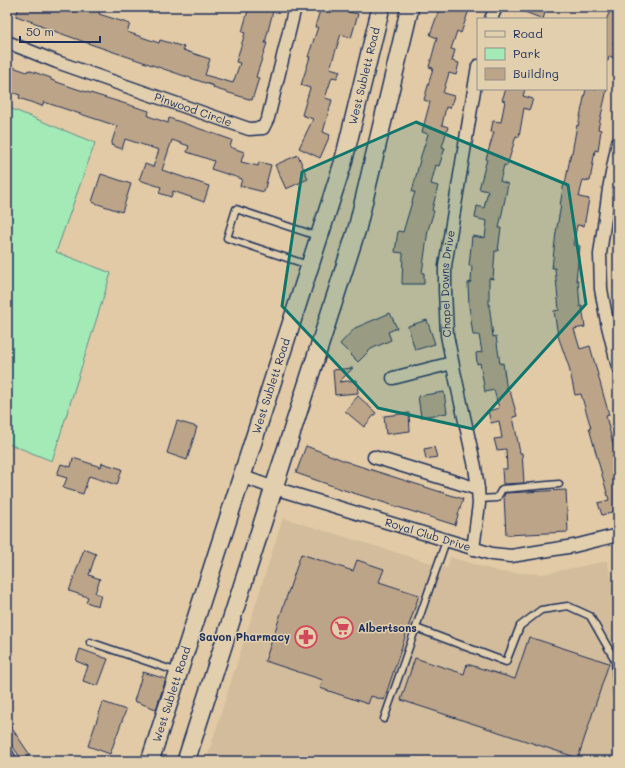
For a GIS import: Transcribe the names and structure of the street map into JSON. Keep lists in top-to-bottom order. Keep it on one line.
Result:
{"streets":{"main road":["West Sublett Road"],"street":["Pinwood Circle","Chapel Downs Drive","Royal Club Drive"]},"crossings":[["West Sublett Road","Royal Club Drive"],["Chapel Downs Drive","Royal Club Drive"]],"places":{"supermarket":["Albertsons"],"pharmacy":["Savon Pharmacy"]},"legend":["Road","Park","Building"],"scale_bar":"50 m"}
